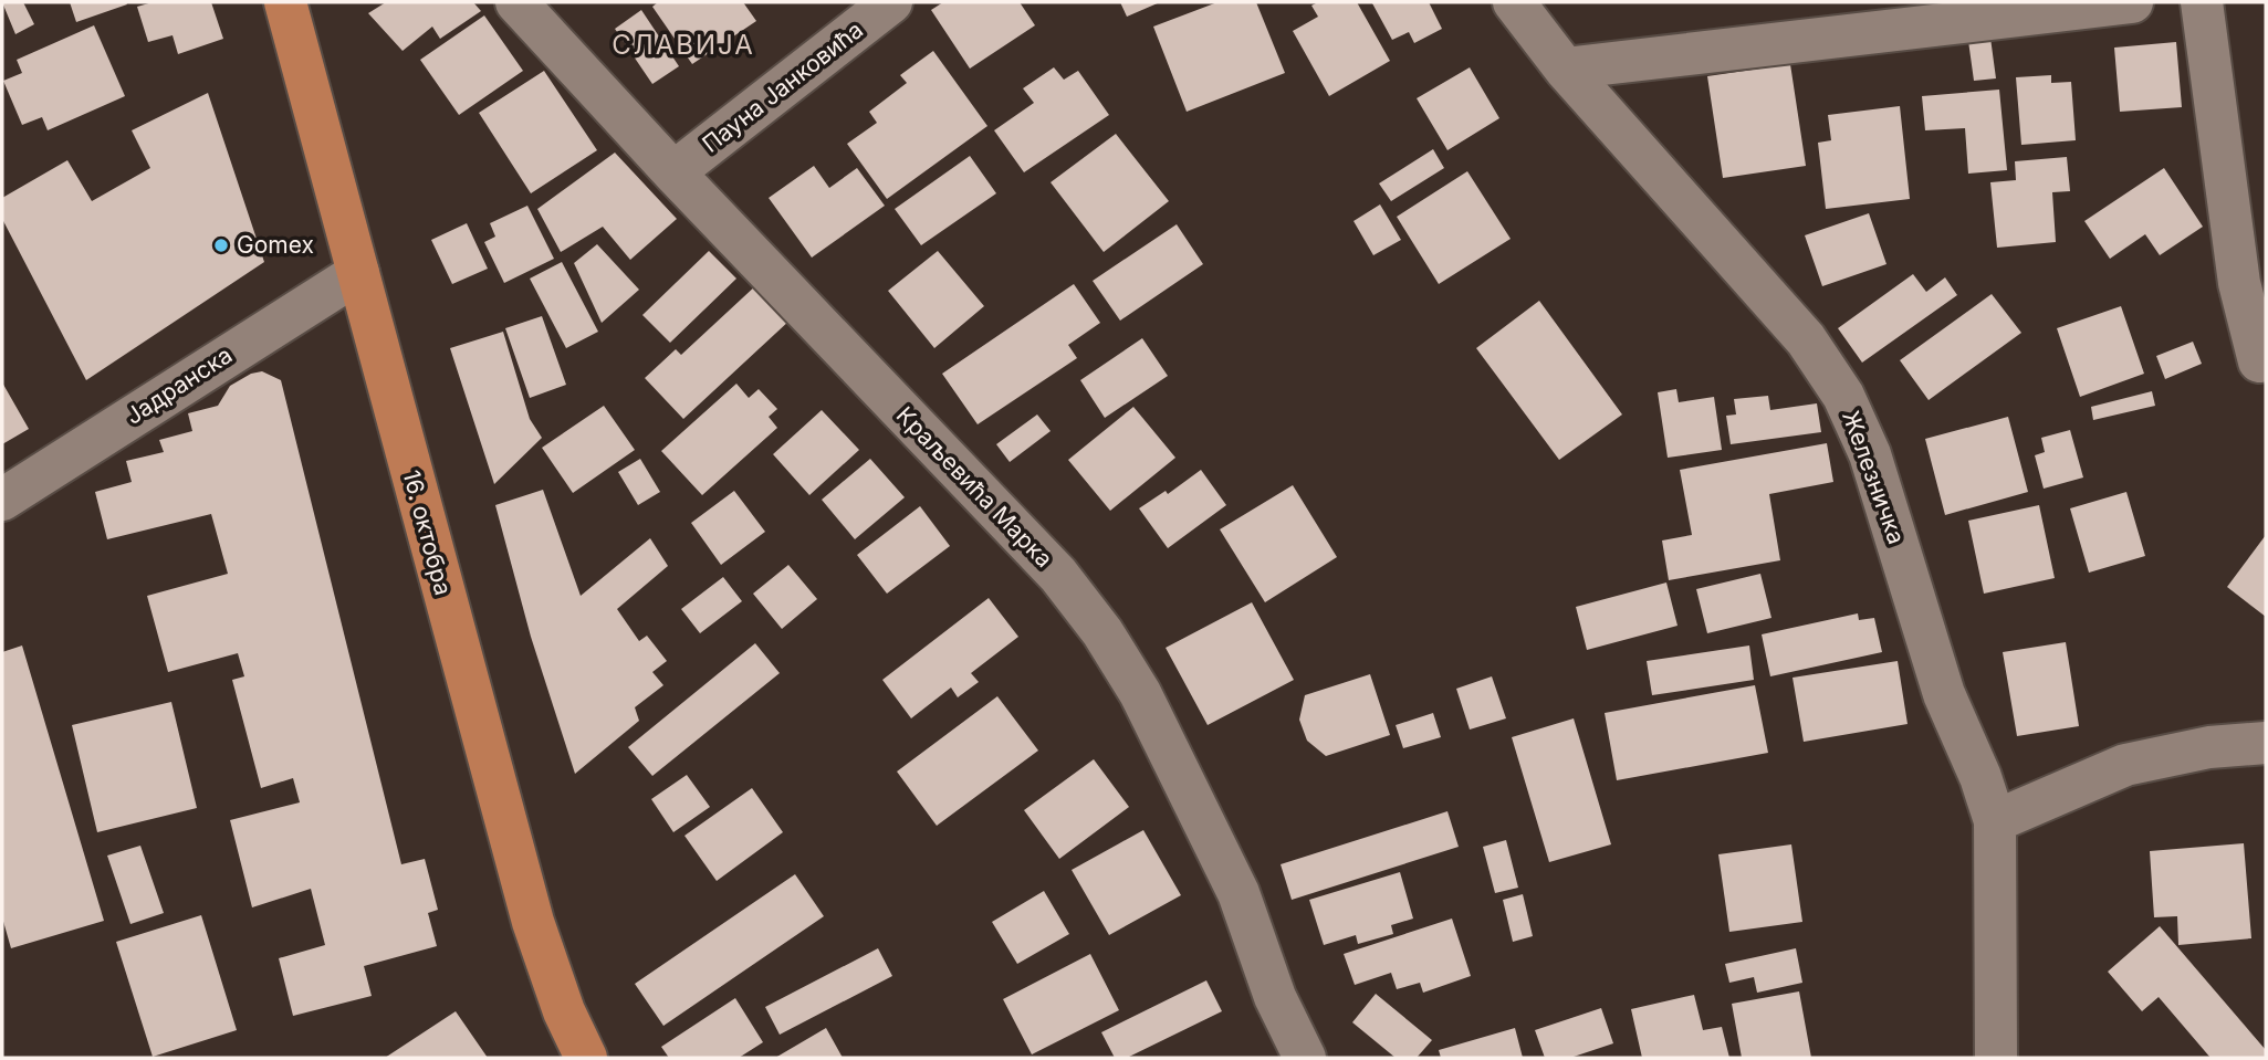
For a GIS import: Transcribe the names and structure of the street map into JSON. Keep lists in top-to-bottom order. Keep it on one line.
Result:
{"streets":{"main road":["16. октобра"],"street":["Пауна Јанковића","Јадранска","Железничка","Краљевића Марка"]},"crossings":[["Пауна Јанковића","Краљевића Марка"],["Јадранска","16. октобра"]],"districts":["СЛАВИЈА"],"places":["Gomex"]}
